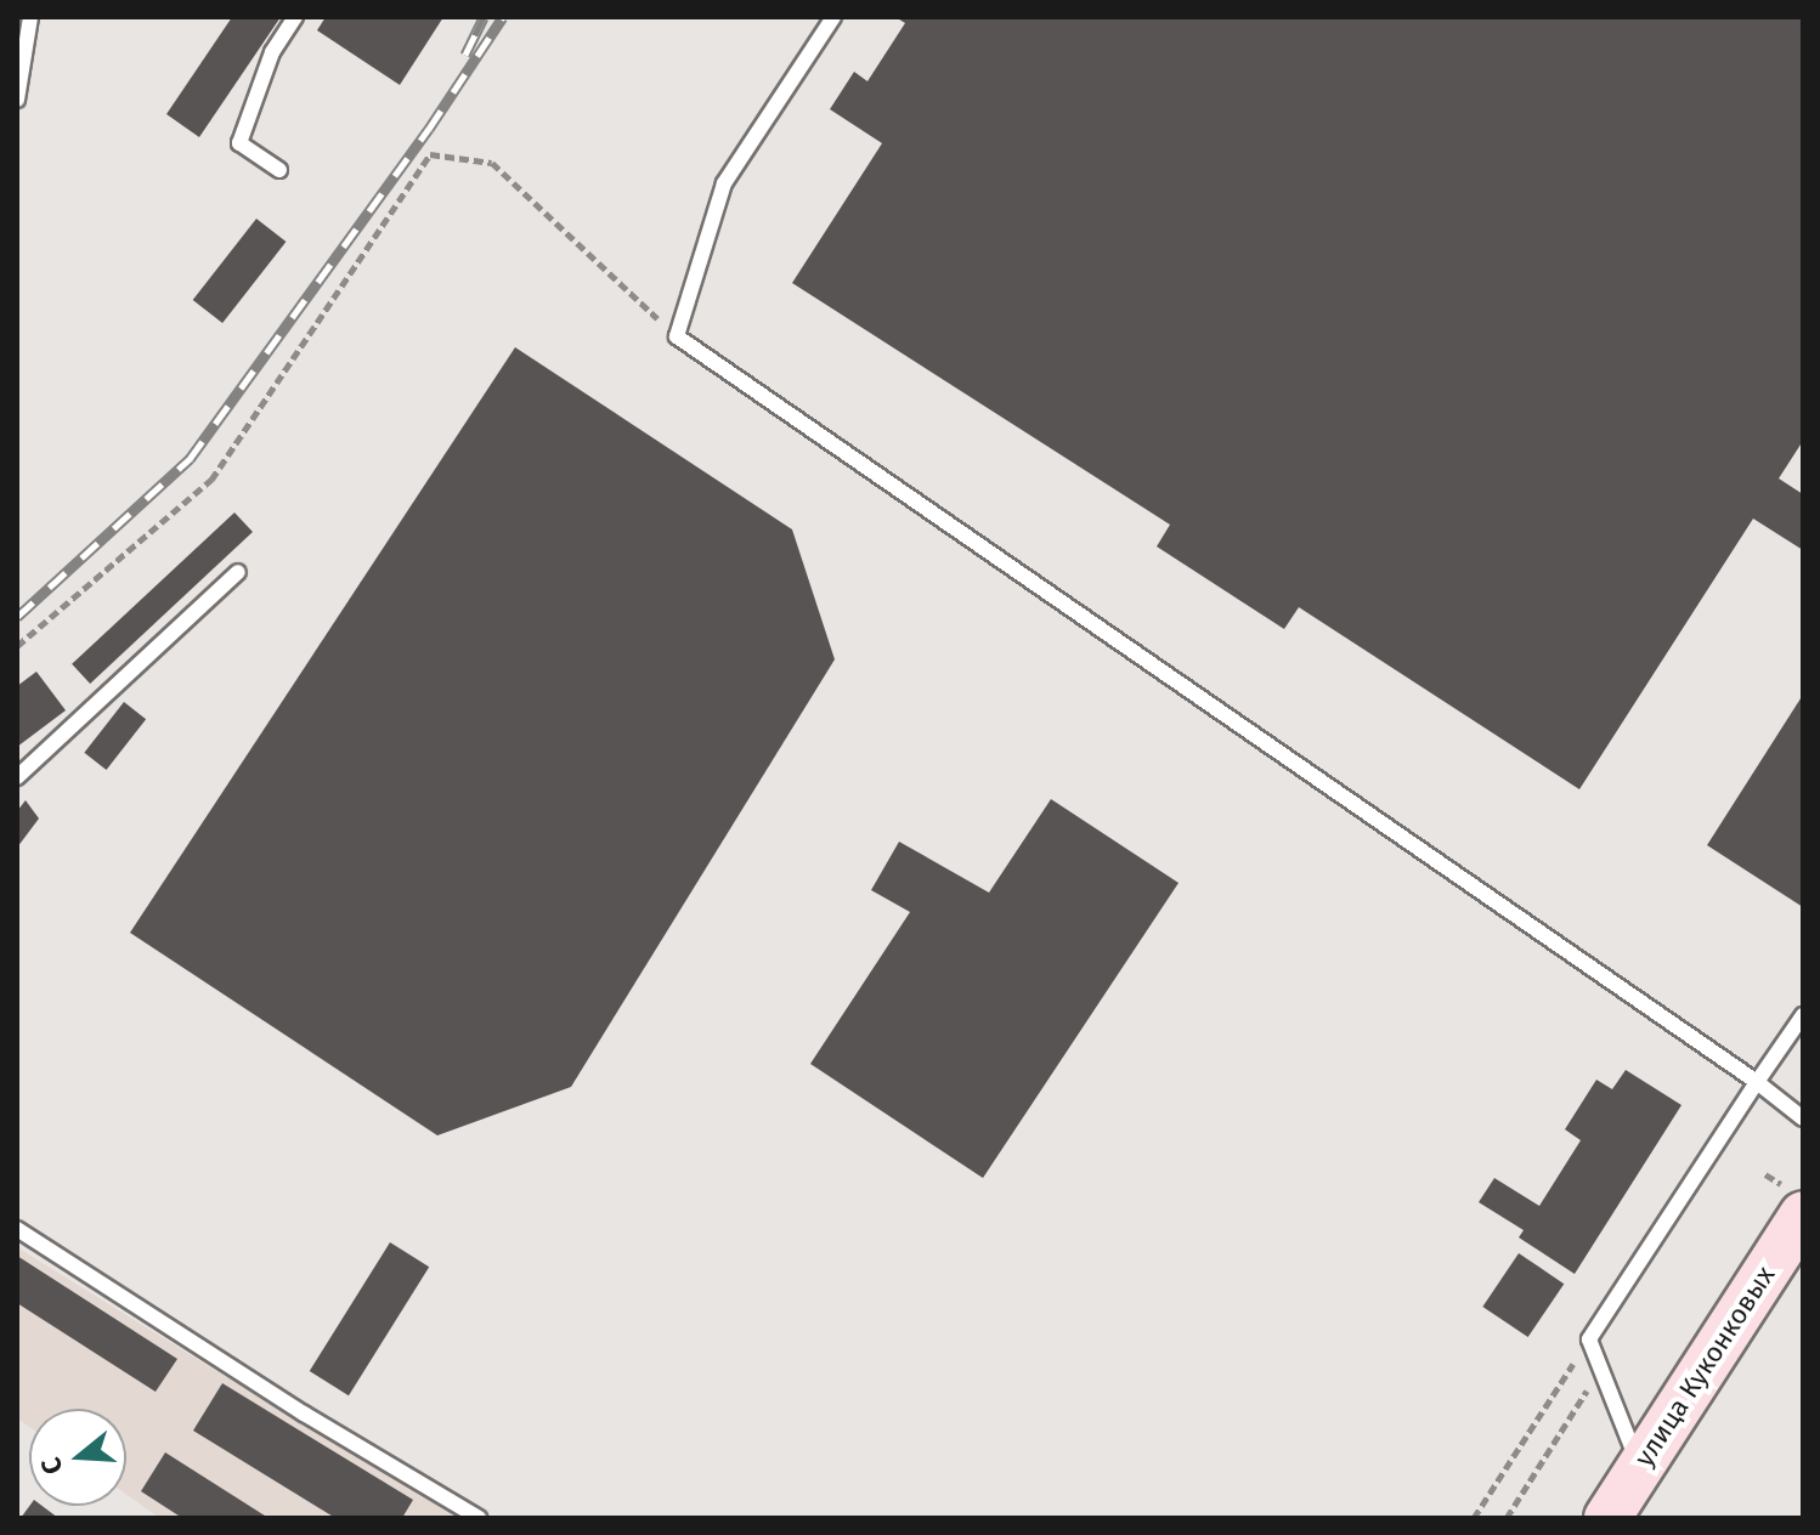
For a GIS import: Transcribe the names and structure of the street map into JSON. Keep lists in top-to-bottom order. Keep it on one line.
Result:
{"streets":{"main road":["улица Куконковых"]},"north":"left"}
